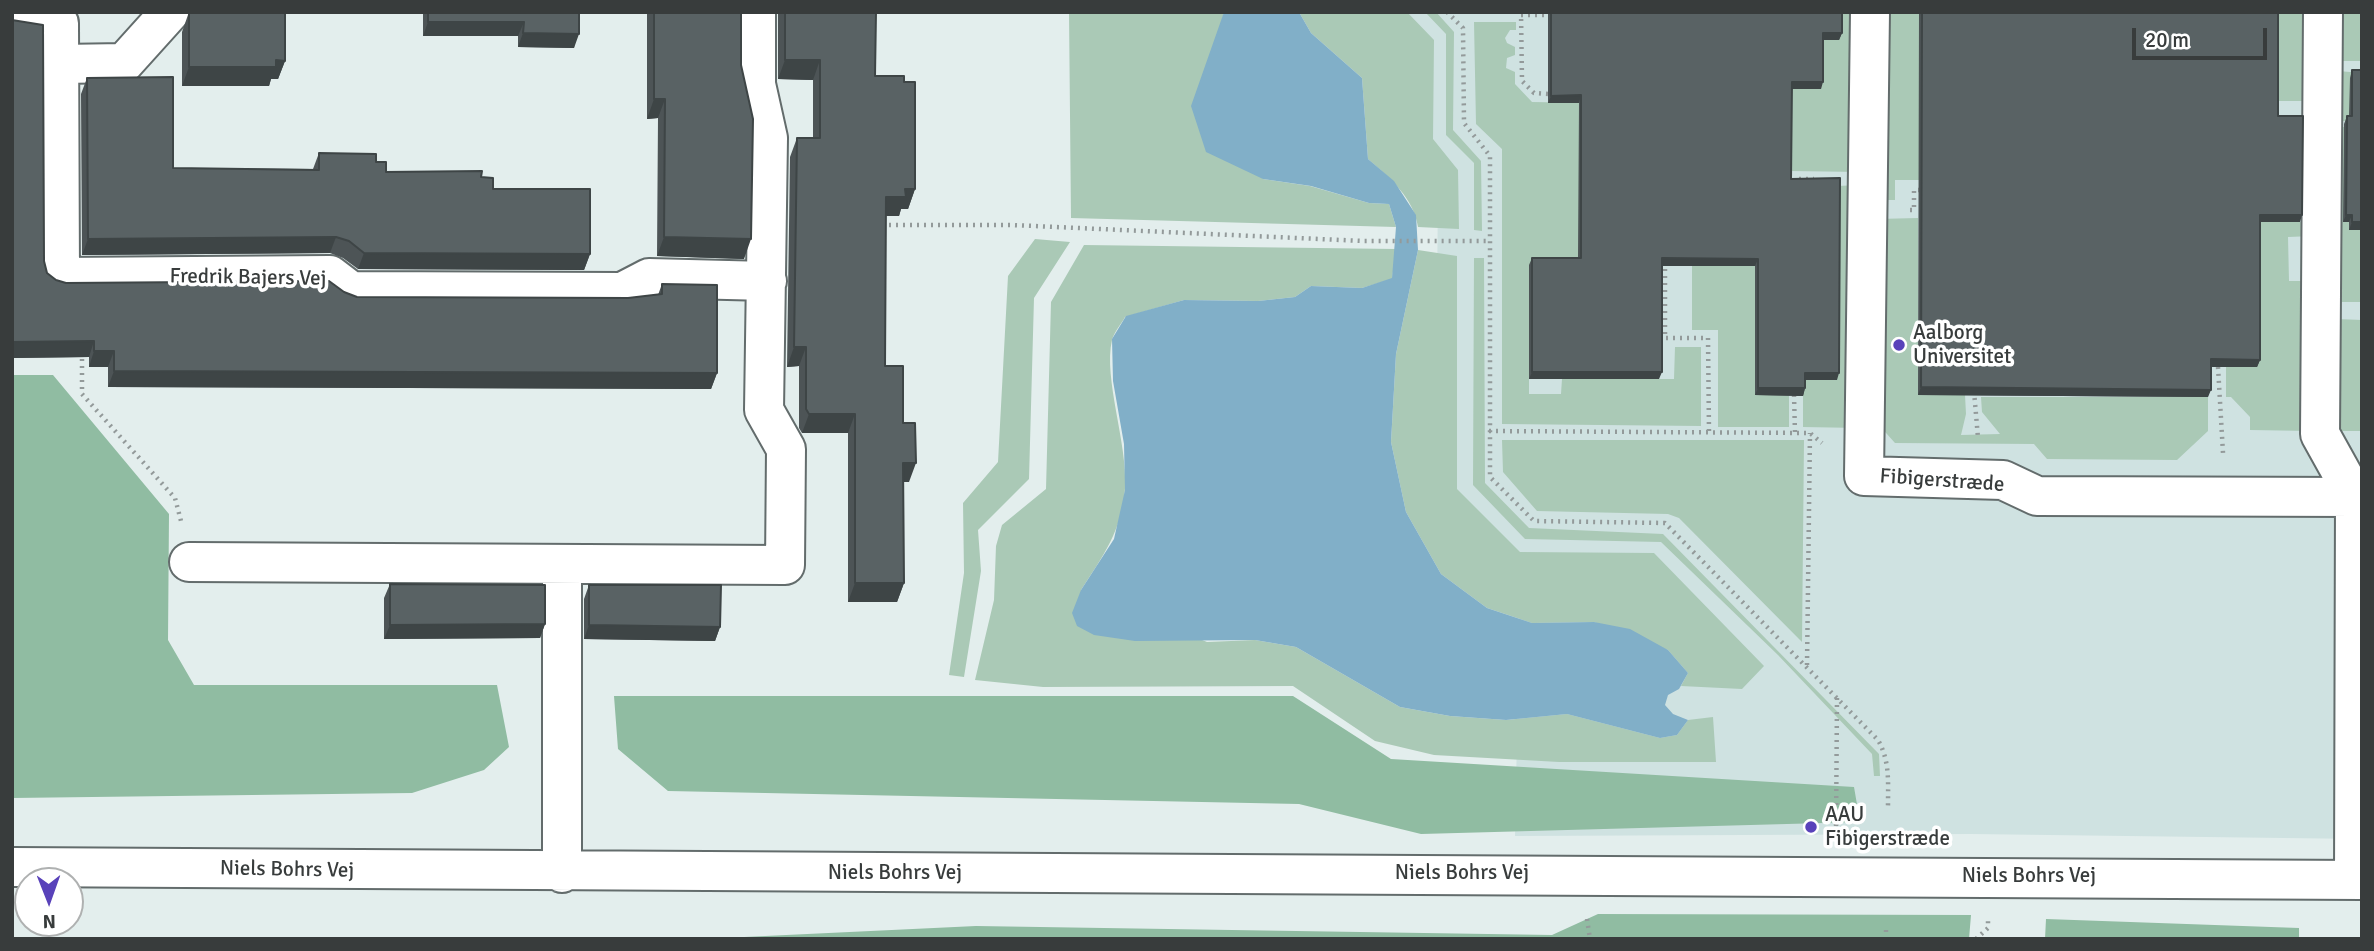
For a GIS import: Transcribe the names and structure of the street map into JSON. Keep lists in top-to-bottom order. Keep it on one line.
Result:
{"streets":{"street":["Fredrik Bajers Vej","Fibigerstræde","Niels Bohrs Vej"]},"places":["Aalborg Universitet","AAU Fibigerstræde"],"scale_bar":"20 m","north":"bottom"}
